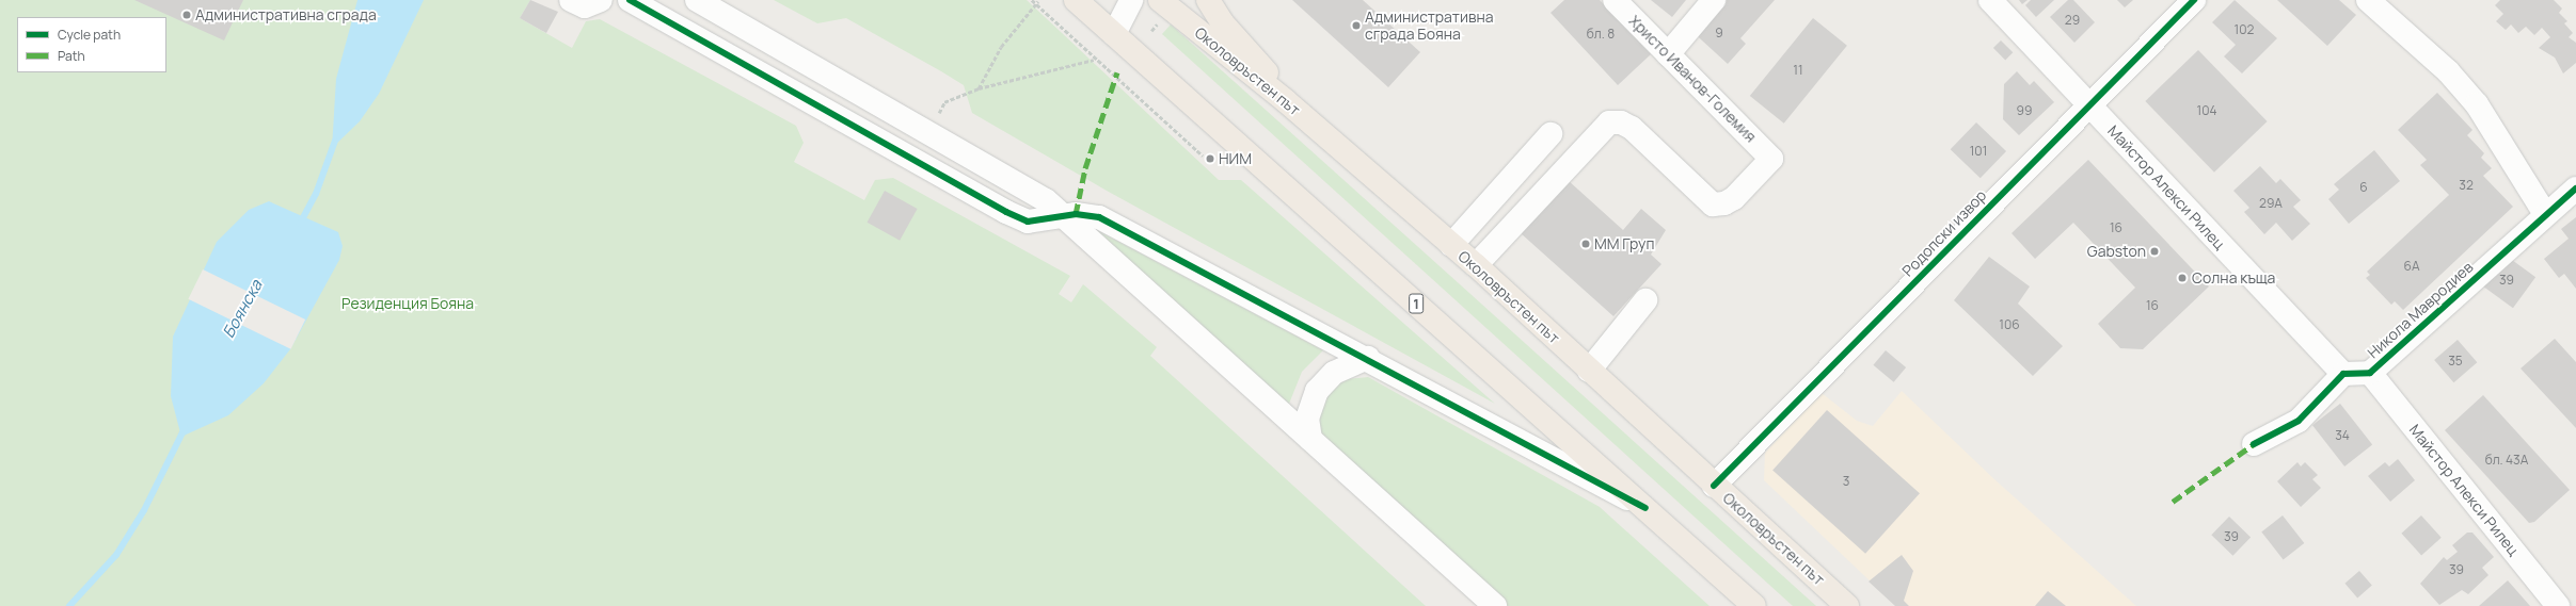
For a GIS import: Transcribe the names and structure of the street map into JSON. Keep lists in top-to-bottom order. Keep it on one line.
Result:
{"streets":{"highway":["Околовръстен път","1"],"street":["Христо Иванов-Големия","Майстор Алекси Рилец","Родопски извор","Никола Мавродиев"]},"crossings":[["Околовръстен път","Христо Иванов-Големия"],["Околовръстен път","Родопски извор"],["Майстор Алекси Рилец","Родопски извор"],["Майстор Алекси Рилец","Никола Мавродиев"]],"water":["Боянска"],"parks":["Резиденция Бояна"],"places":["Административна сграда","Административна сграда Бояна","НИМ","ММ Груп","Gabston","Солна къща"],"house_numbers":["29","102","9","бл. 8","11","99","104","101","32","6","29А","16","6А","39","16","106","35","34","бл. 43А","3","39","39"],"legend":["Cycle path","Path"]}
